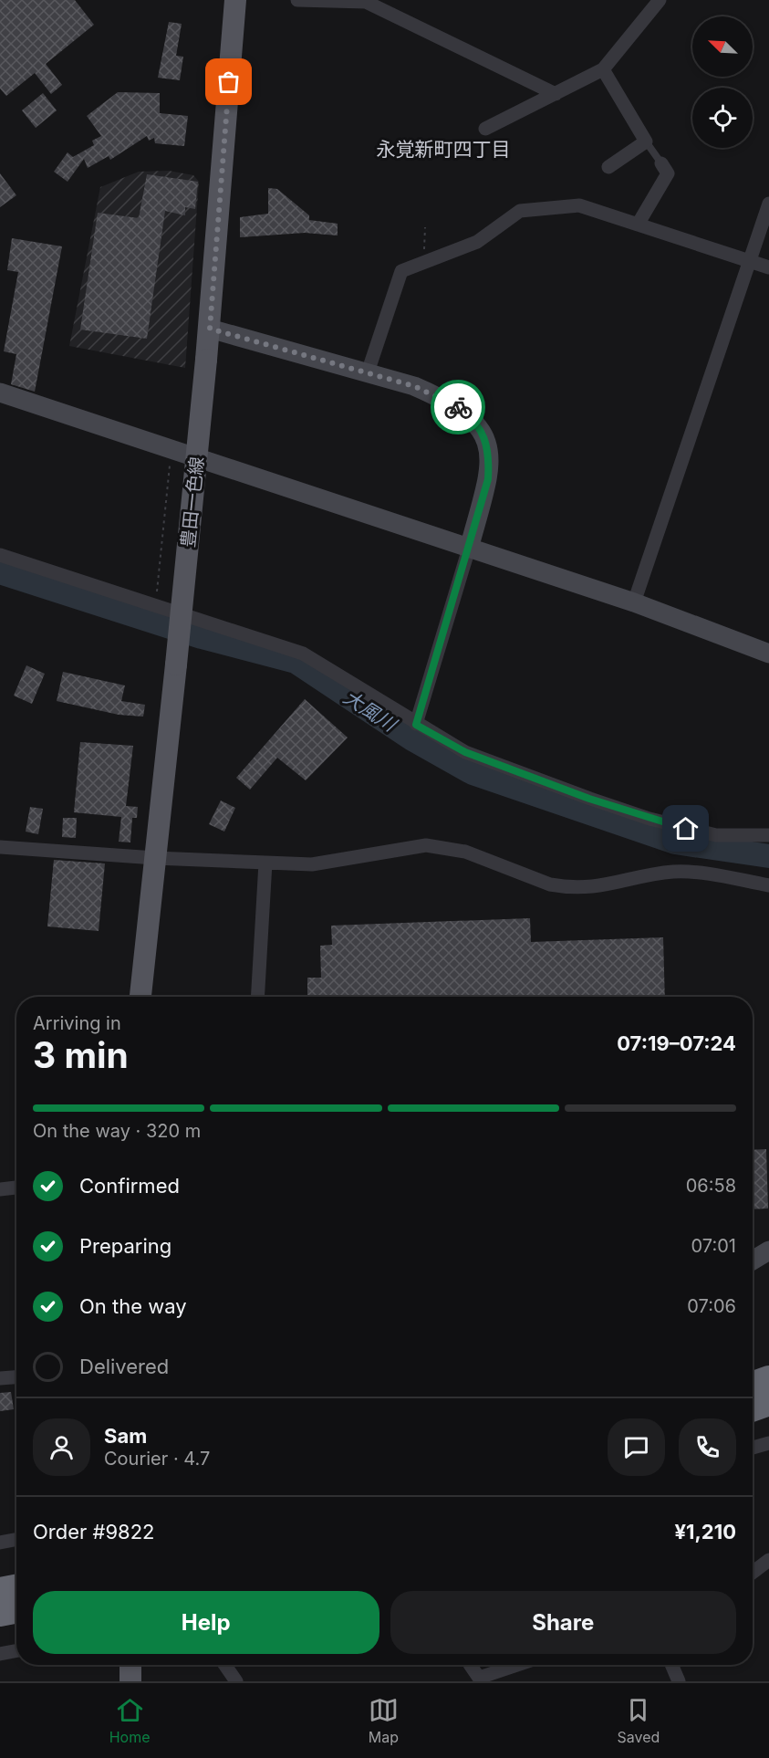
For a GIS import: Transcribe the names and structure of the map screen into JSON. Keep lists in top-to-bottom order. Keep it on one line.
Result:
{"streets":{"main road":["豊田一色線"]},"districts":["永覚新町四丁目"],"water":["大風川"],"north":"top left","page":{"heading":["3 min","Arriving in","07:19–07:24"],"panel":["Sam","Courier · 4.7","Order #9822","¥1,210"],"bar":"On the way · 320 m","list":[["Confirmed","06:58"],["Preparing","07:01"],["On the way","07:06"],"Delivered"],"buttons":["Help","Share"],"tabs":["Home","Map","Saved"]}}
